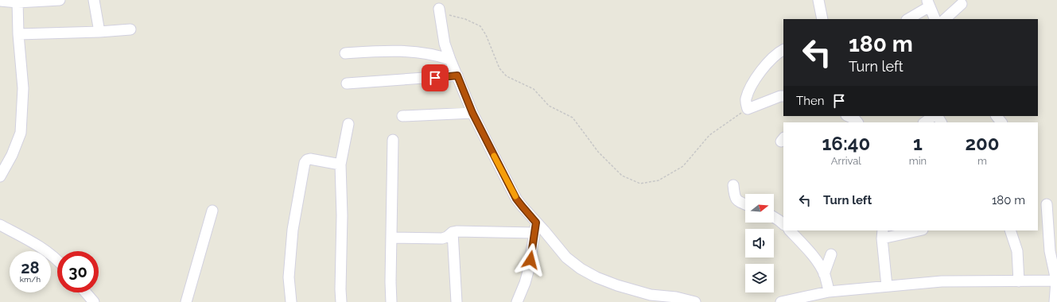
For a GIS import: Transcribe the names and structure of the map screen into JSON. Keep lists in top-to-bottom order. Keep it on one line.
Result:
{"north":"right","page":{"turn":["180 m","Turn left"],"then":"Then","eta":["16:40","Arrival","1","min","200","m"],"list":[{"name":"Turn left","value":"180 m"}],"speed":"28 km/h","limit":"30"}}
